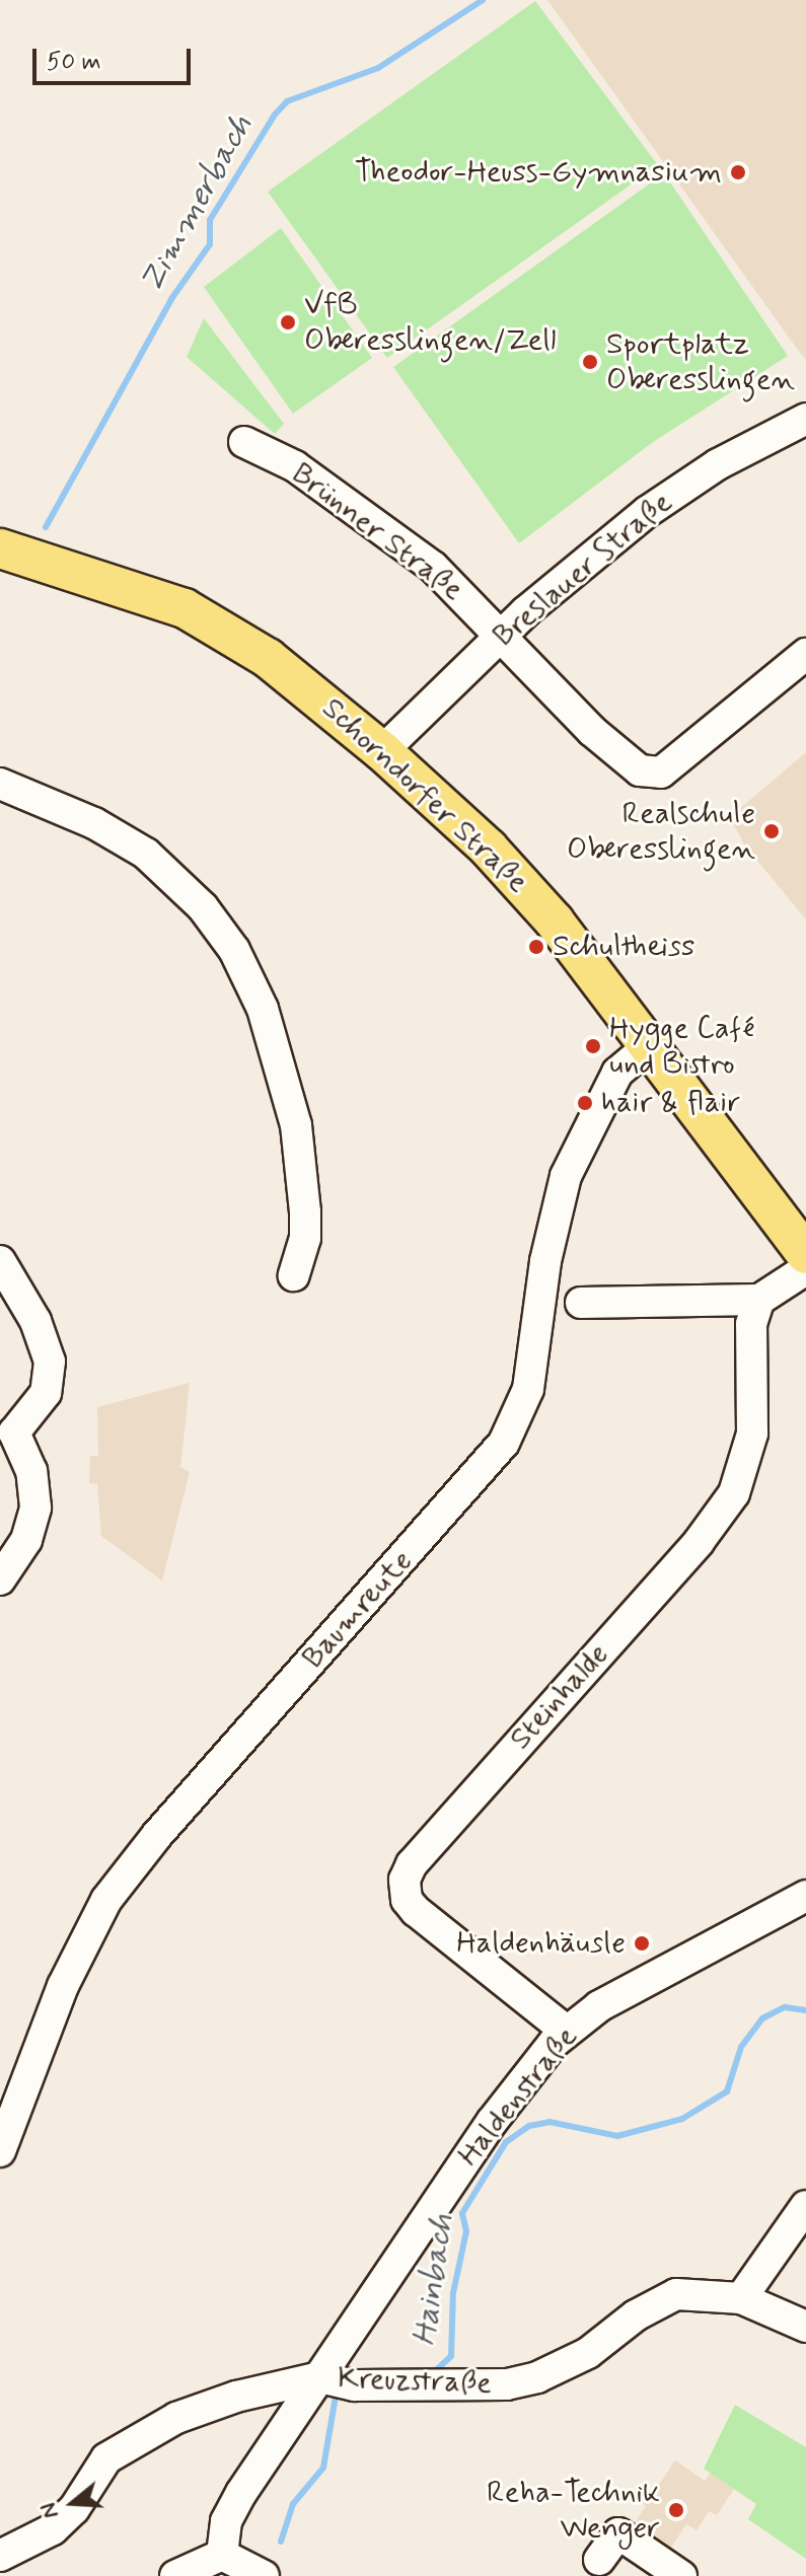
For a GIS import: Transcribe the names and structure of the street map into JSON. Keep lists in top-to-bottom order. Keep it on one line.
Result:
{"streets":{"main road":["Schorndorfer Straße"],"street":["Brünner Straße","Breslauer Straße","Baumreute","Steinhalde","Haldenstraße","Kreuzstraße"]},"crossings":[["Brünner Straße","Breslauer Straße"],["Breslauer Straße","Schorndorfer Straße"],["Schorndorfer Straße","Baumreute"],["Steinhalde","Haldenstraße"],["Haldenstraße","Kreuzstraße"]],"water":["Zimmerbach","Hainbach"],"places":["Theodor-Heuss-Gymnasium","VfB Oberesslingen/Zell","Sportplatz Oberesslingen","Realschule Oberesslingen","Schultheiss","Hygge Café und Bistro","hair & flair","Haldenhäusle","Reha-Technik Wenger"],"scale_bar":"50 m","north":"left"}
